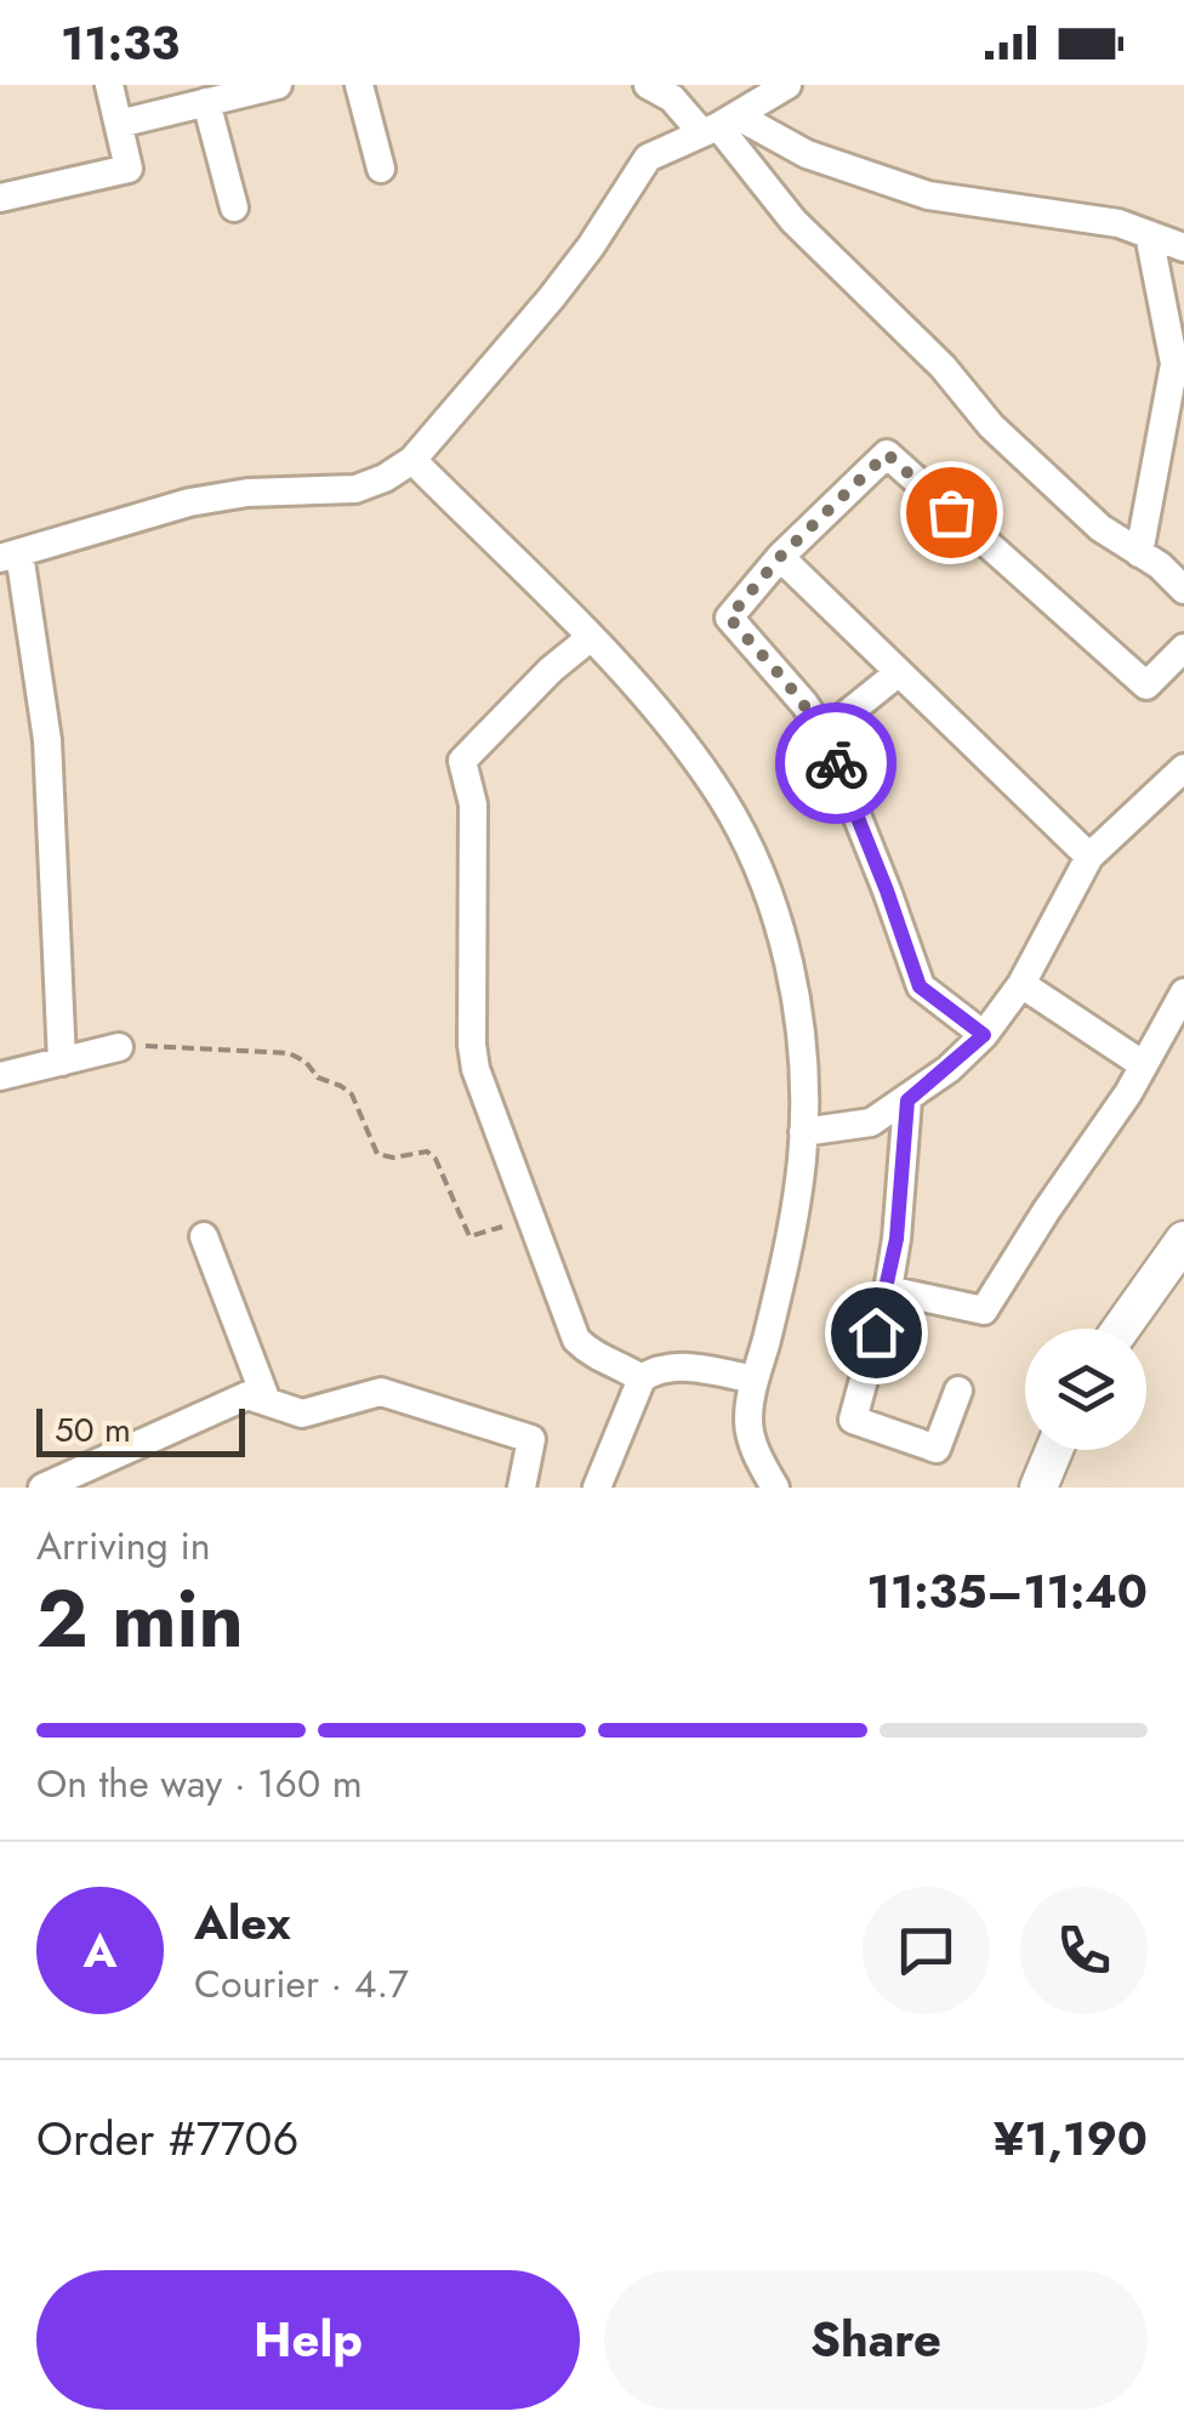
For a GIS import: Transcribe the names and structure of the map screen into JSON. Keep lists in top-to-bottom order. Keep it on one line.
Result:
{"scale_bar":"50 m","page":{"status":"11:33","scale":"50 m","heading":["2 min","Arriving in","11:35–11:40"],"panel":["Alex","Courier · 4.7","Order #7706","¥1,190"],"bar":"On the way · 160 m","round":"A","buttons":["Help","Share"]}}
